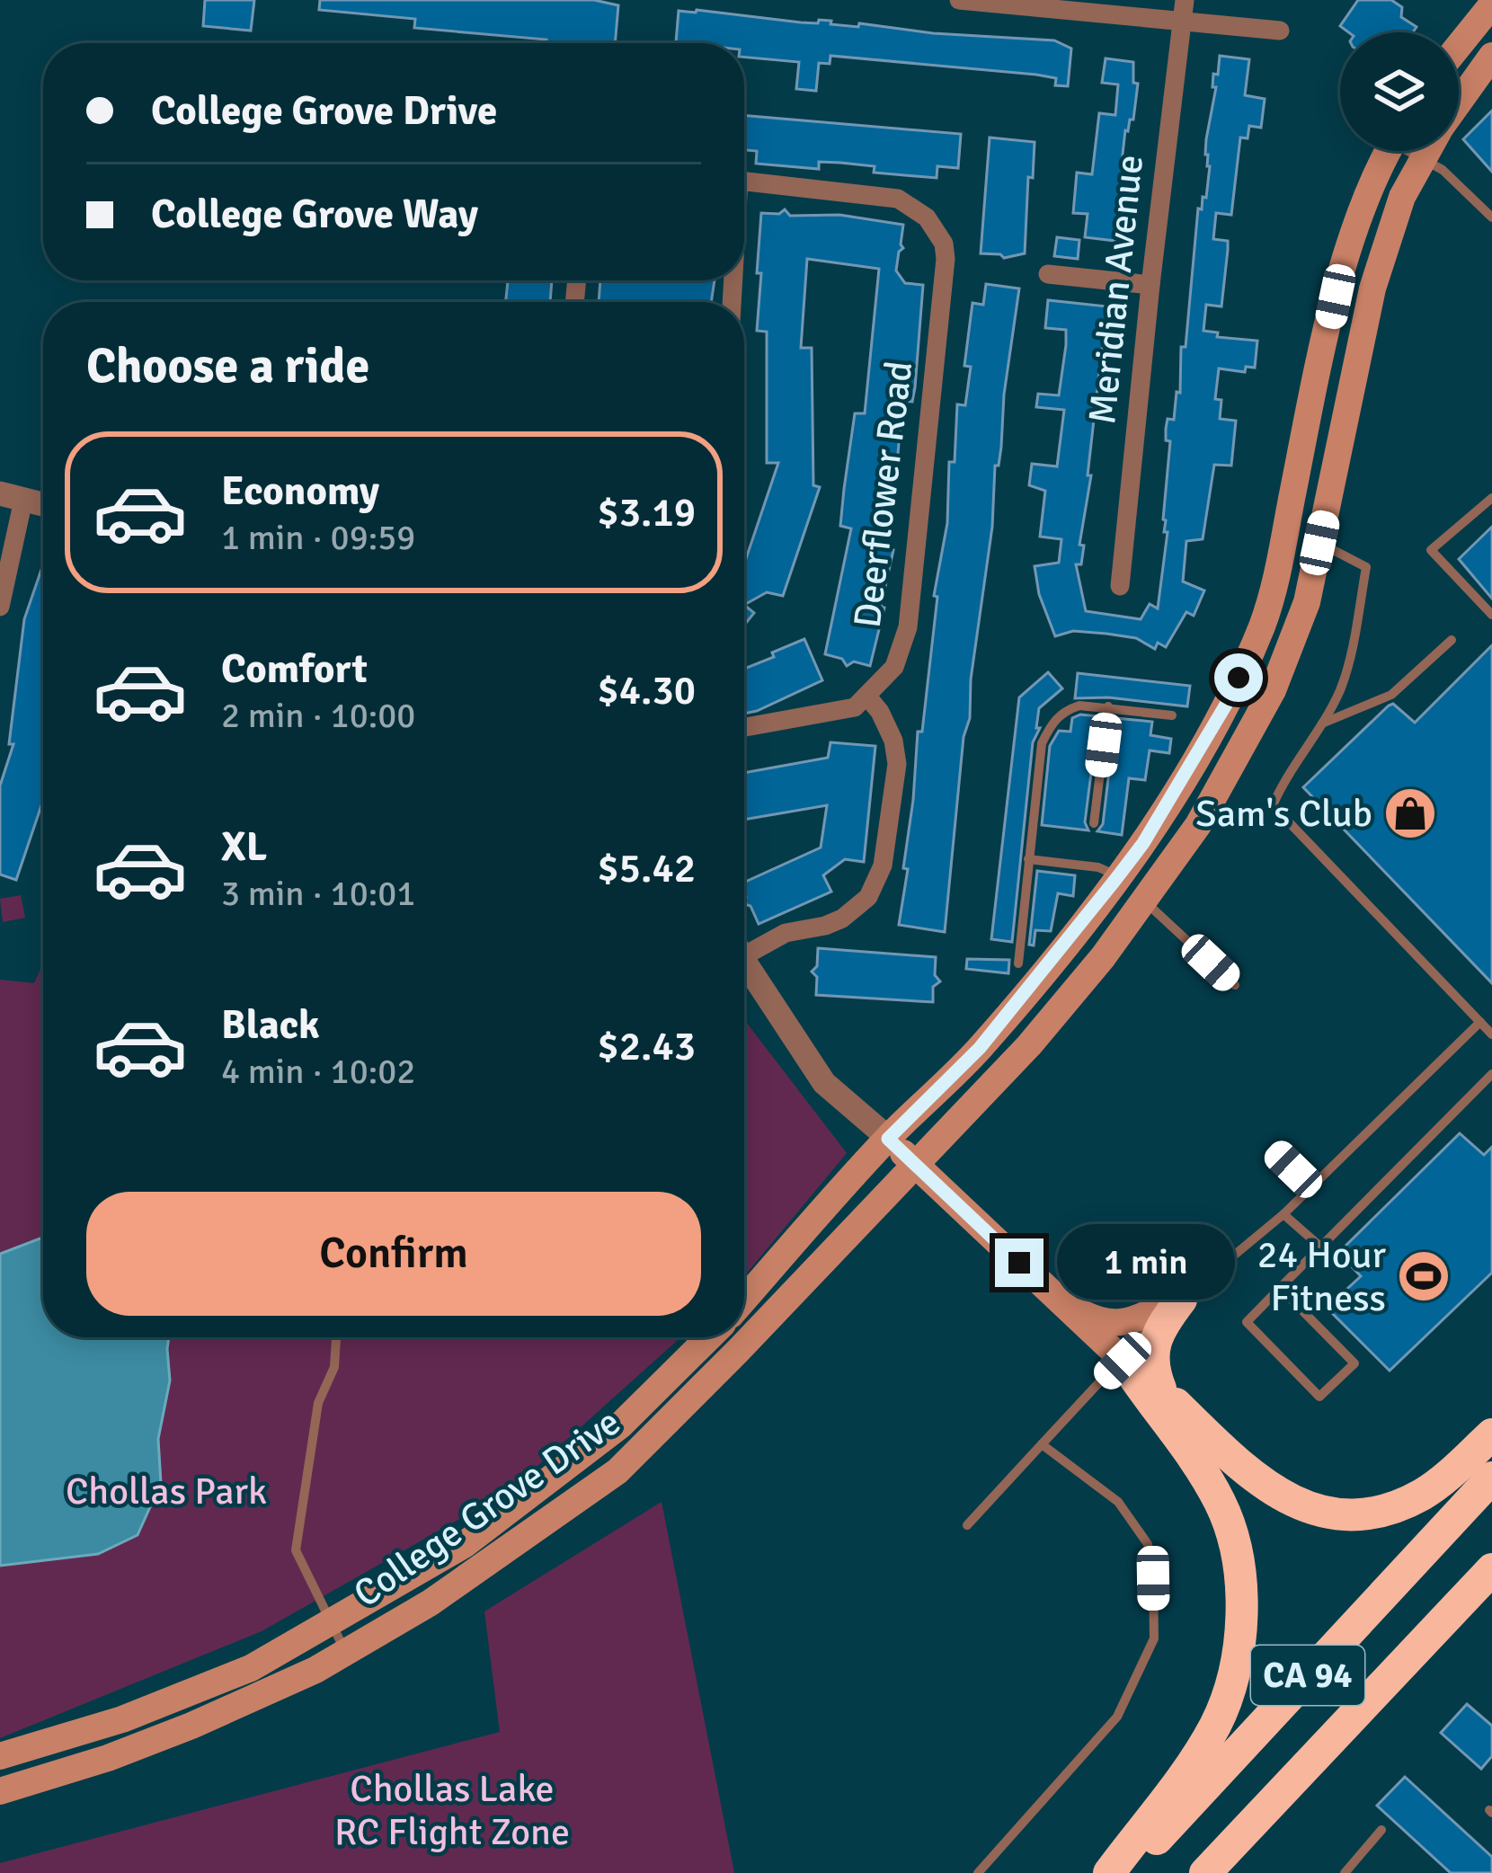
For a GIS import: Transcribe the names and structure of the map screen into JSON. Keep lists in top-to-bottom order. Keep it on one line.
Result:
{"streets":{"highway":["CA 94"],"main road":["College Grove Drive"],"street":["Meridian Avenue","Deerflower Road"]},"parks":["Chollas Park","Chollas Lake RC Flight Zone"],"places":{"shop":["Sam's Club"],"sports":["24 Hour Fitness"]},"page":{"banner":["College Grove Drive","College Grove Way"],"heading":"Choose a ride","list":[{"name":"Economy","note":"1 min · 09:59","value":"$3.19"},{"name":"Comfort","note":"2 min · 10:00","value":"$4.30"},{"name":"XL","note":"3 min · 10:01","value":"$5.42"},{"name":"Black","note":"4 min · 10:02","value":"$2.43"}],"buttons":"Confirm","bubble":"1 min"}}
